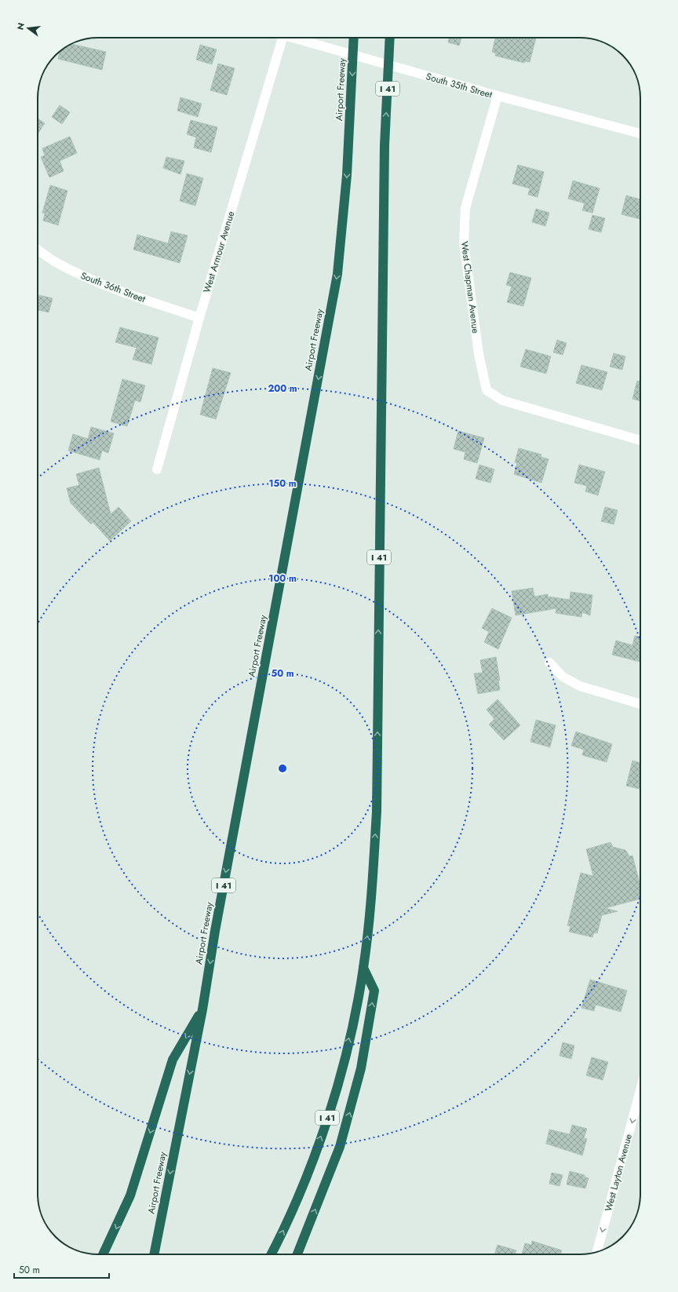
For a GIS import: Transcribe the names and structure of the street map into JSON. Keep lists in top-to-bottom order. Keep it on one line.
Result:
{"streets":{"highway":["I 41","Airport Freeway"],"street":["South 35th Street","West Armour Avenue","South 36th Street","West Chapman Avenue","West Layton Avenue"]},"crossings":[["South 35th Street","West Chapman Avenue"],["West Armour Avenue","South 36th Street"]],"one_way":["West Layton Avenue"],"scale_bar":"50 m","north":"left","rings":["200 m","150 m","100 m","50 m"]}
